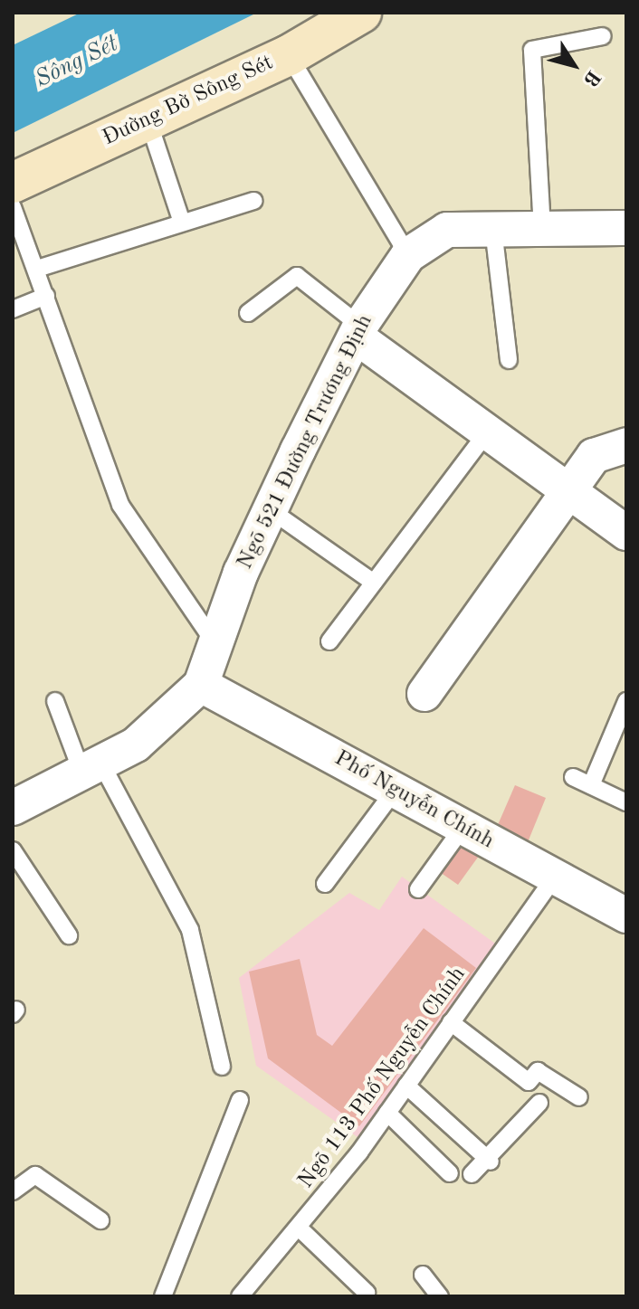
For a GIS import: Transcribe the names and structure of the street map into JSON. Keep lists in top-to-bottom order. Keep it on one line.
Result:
{"streets":{"street":["Đường Bờ Sông Sét","Ngõ 521 Đường Trương Định","Phố Nguyễn Chính"],"lane":["Ngõ 113 Phố Nguyễn Chính"]},"crossings":[["Ngõ 521 Đường Trương Định","Phố Nguyễn Chính"],["Phố Nguyễn Chính","Ngõ 113 Phố Nguyễn Chính"]],"water":["Sông Sét"],"north":"bottom right"}
